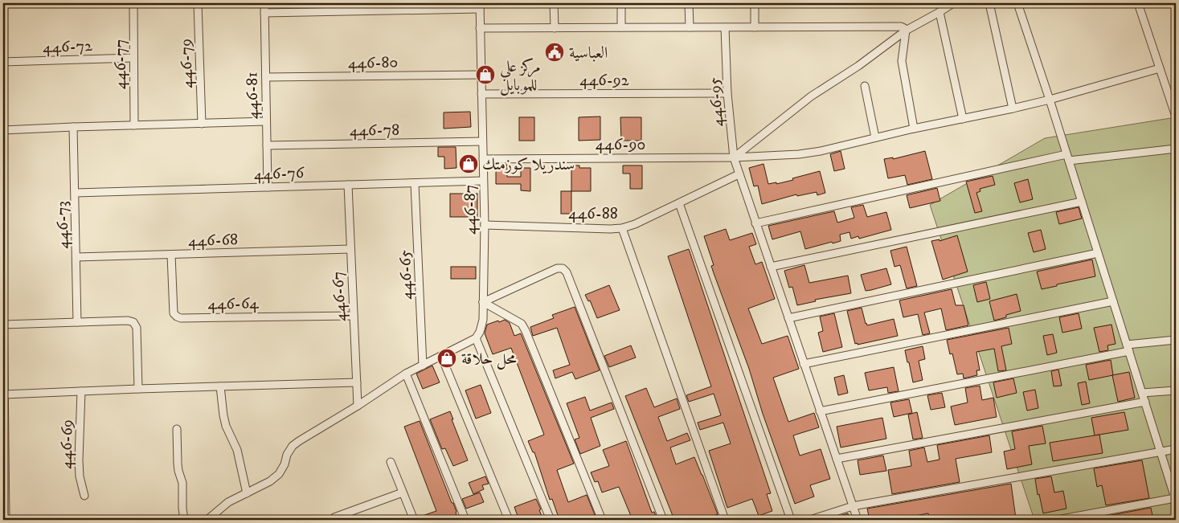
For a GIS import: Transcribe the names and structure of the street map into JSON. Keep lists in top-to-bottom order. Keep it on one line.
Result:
{"streets":{"street":["446-72","446-80","446-79","446-77","446-92","446-81","446-95","446-78","446-90","446-76","446-87","446-88","446-73","446-68","446-65","446-67","446-64","446-69"]},"crossings":[["446-72","446-77"],["446-80","446-81"],["446-80","446-87"],["446-92","446-95"],["446-92","446-87"],["446-81","446-78"],["446-81","446-76"],["446-95","446-90"],["446-95","446-88"],["446-78","446-87"],["446-90","446-87"],["446-76","446-87"],["446-76","446-73"],["446-76","446-65"],["446-76","446-67"],["446-87","446-88"],["446-73","446-68"],["446-68","446-67"],["446-68","446-64"],["446-67","446-64"]],"places":{"public building":["العباسية"],"shop":["مركز علي للموبايل","سندريلا كوزمتك","محل حلاقة"]}}
